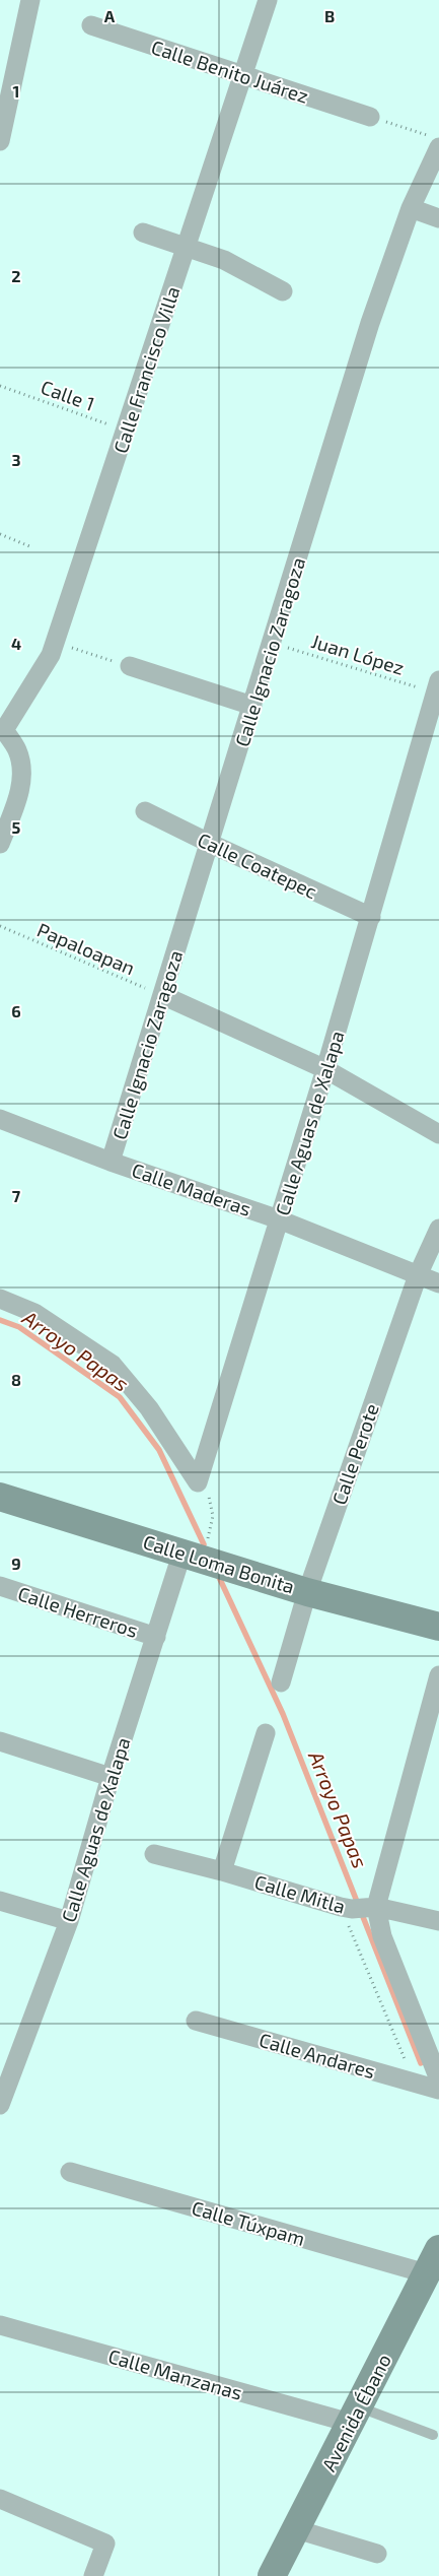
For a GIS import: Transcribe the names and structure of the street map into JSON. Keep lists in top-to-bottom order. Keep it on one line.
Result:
{"streets":{"street":["Calle Benito Juárez","Calle Francisco Villa","Calle Ignacio Zaragoza","Calle Coatepec","Calle Aguas de Xalapa","Calle Maderas","Calle Perote","Calle Loma Bonita","Calle Herreros","Calle Mitla","Calle Andares","Calle Túxpam","Calle Manzanas","Avenida Ébano"],"path":["Calle 1","Juan López","Papaloapan"]},"crossings":[["Calle Benito Juárez","Calle Francisco Villa"],["Calle Francisco Villa","Calle 1"],["Calle Ignacio Zaragoza","Juan López"],["Calle Ignacio Zaragoza","Calle Coatepec"],["Calle Ignacio Zaragoza","Papaloapan"],["Calle Ignacio Zaragoza","Calle Maderas"],["Juan López","Calle Aguas de Xalapa"],["Calle Coatepec","Calle Aguas de Xalapa"],["Calle Aguas de Xalapa","Calle Maderas"],["Calle Aguas de Xalapa","Calle Loma Bonita"],["Calle Aguas de Xalapa","Calle Herreros"],["Calle Maderas","Calle Perote"],["Calle Perote","Calle Loma Bonita"],["Calle Túxpam","Avenida Ébano"],["Calle Manzanas","Avenida Ébano"]],"water":["Arroyo Papas"],"grid":{"columns":["A","B"],"rows":["1","2","3","4","5","6","7","8","9"]}}
